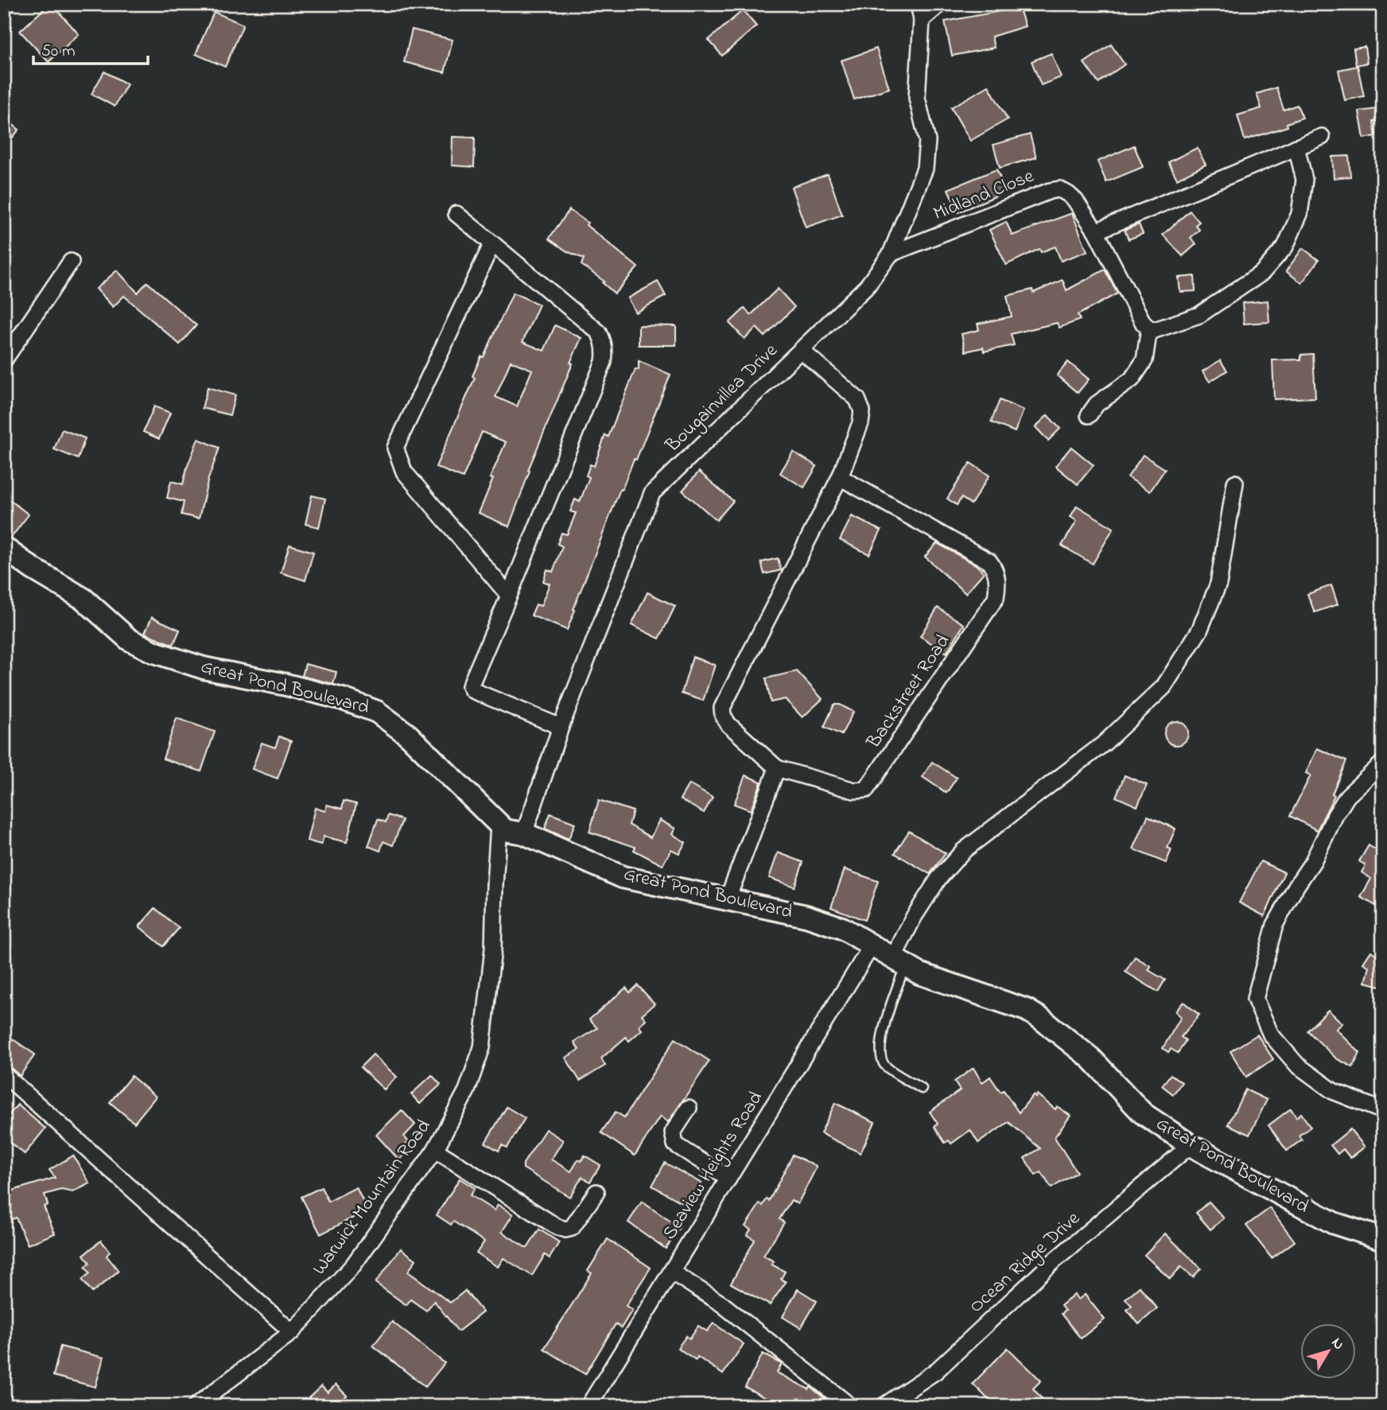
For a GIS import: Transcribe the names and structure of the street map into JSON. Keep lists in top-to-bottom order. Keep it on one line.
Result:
{"streets":{"street":["Midland Close","Bougainvillea Drive","Great Pond Boulevard","Backstreet Road","Seaview Heights Road","Warwick Mountain Road","Ocean Ridge Drive"]},"crossings":[["Midland Close","Bougainvillea Drive"],["Bougainvillea Drive","Great Pond Boulevard"],["Great Pond Boulevard","Seaview Heights Road"],["Great Pond Boulevard","Warwick Mountain Road"],["Great Pond Boulevard","Ocean Ridge Drive"]],"scale_bar":"50 m","north":"top right"}
